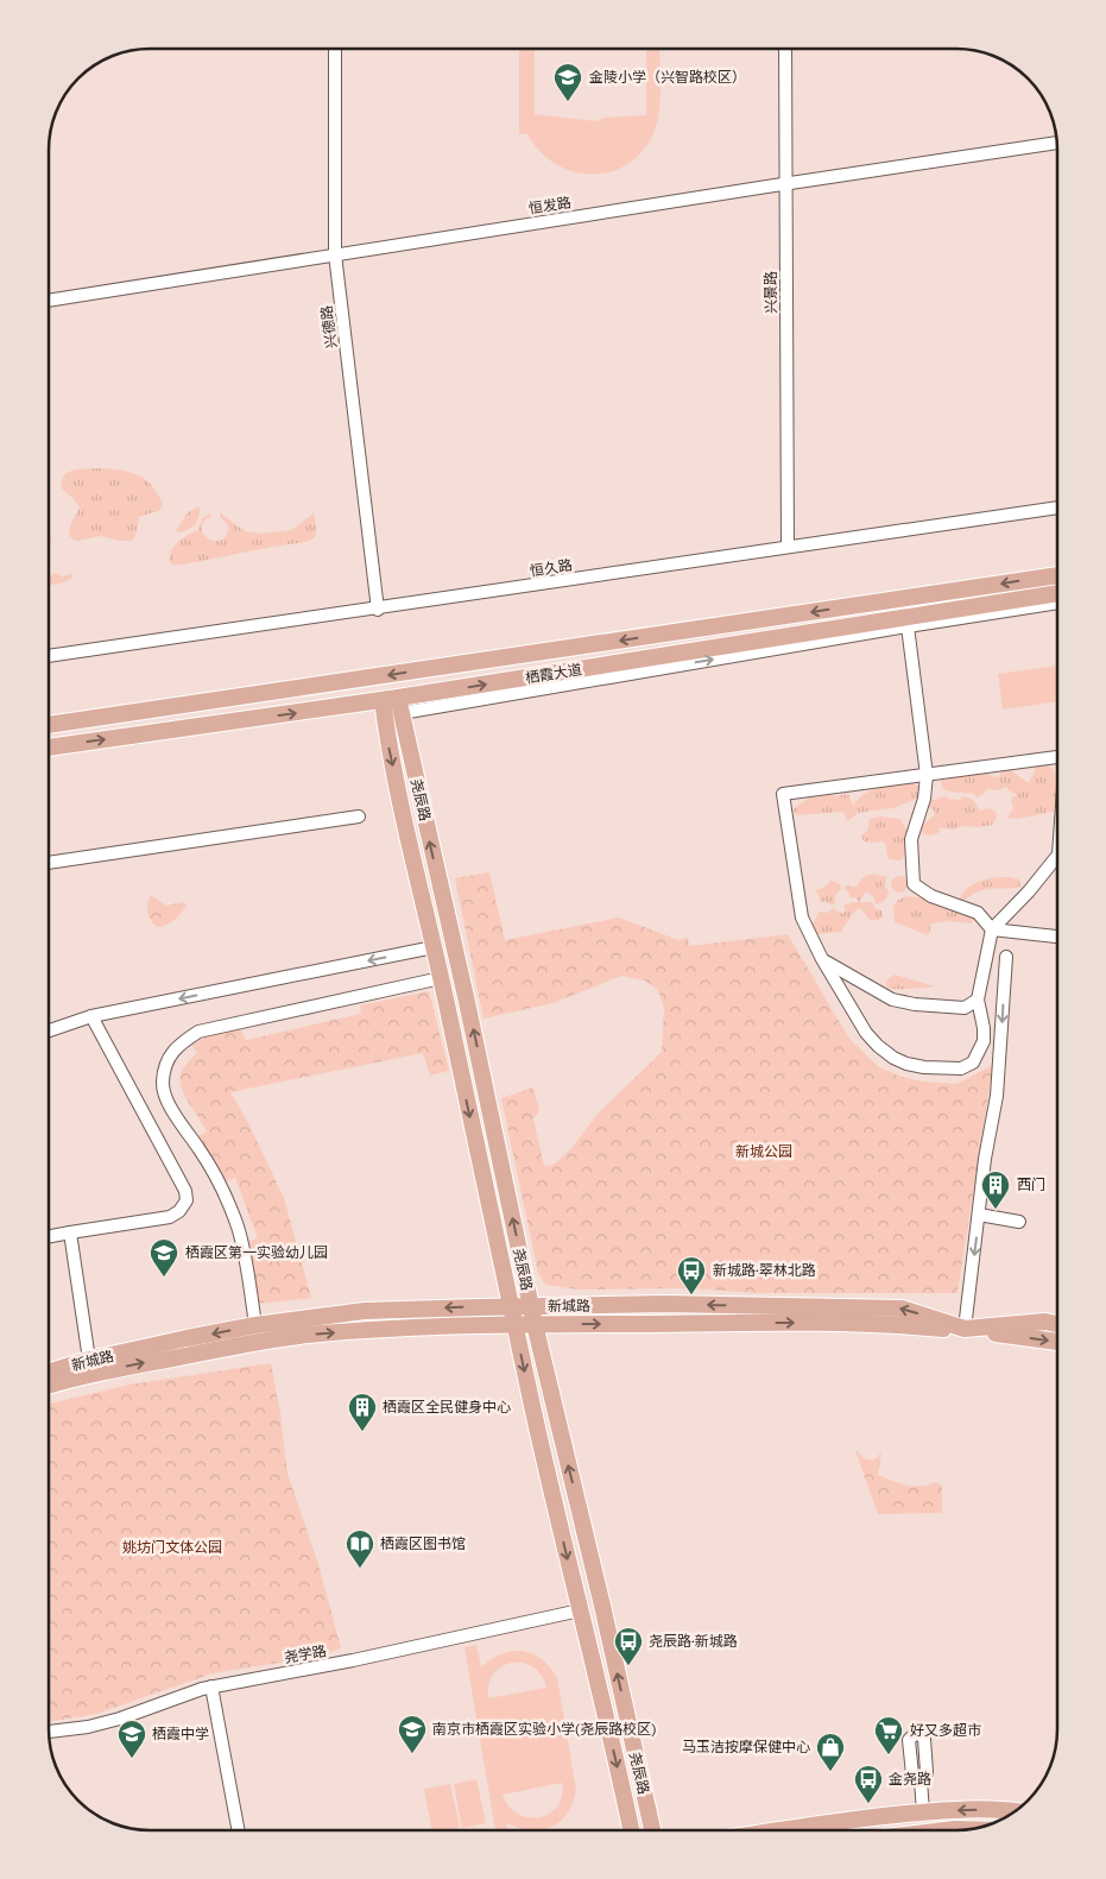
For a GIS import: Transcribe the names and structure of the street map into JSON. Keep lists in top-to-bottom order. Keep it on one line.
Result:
{"streets":{"main road":["栖霞大道","尧辰路","新城路"],"street":["恒发路","兴景路","兴德路","恒久路","尧学路"]},"crossings":[["恒发路","兴景路"],["恒发路","兴德路"],["兴景路","恒久路"],["兴德路","恒久路"],["栖霞大道","尧辰路"],["尧辰路","新城路"],["尧辰路","尧学路"]],"parks":["新城公园","姚坊门文体公园"],"places":{"school or university":["金陵小学（兴智路校区）","栖霞区第一实验幼儿园","南京市栖霞区实验小学(尧辰路校区)","栖霞中学"],"building":["西门","栖霞区全民健身中心"],"bus stop":["新城路·翠林北路","尧辰路·新城路","金尧路"],"library":["栖霞区图书馆"],"supermarket":["好又多超市"],"shop":["马玉洁按摩保健中心"]}}
